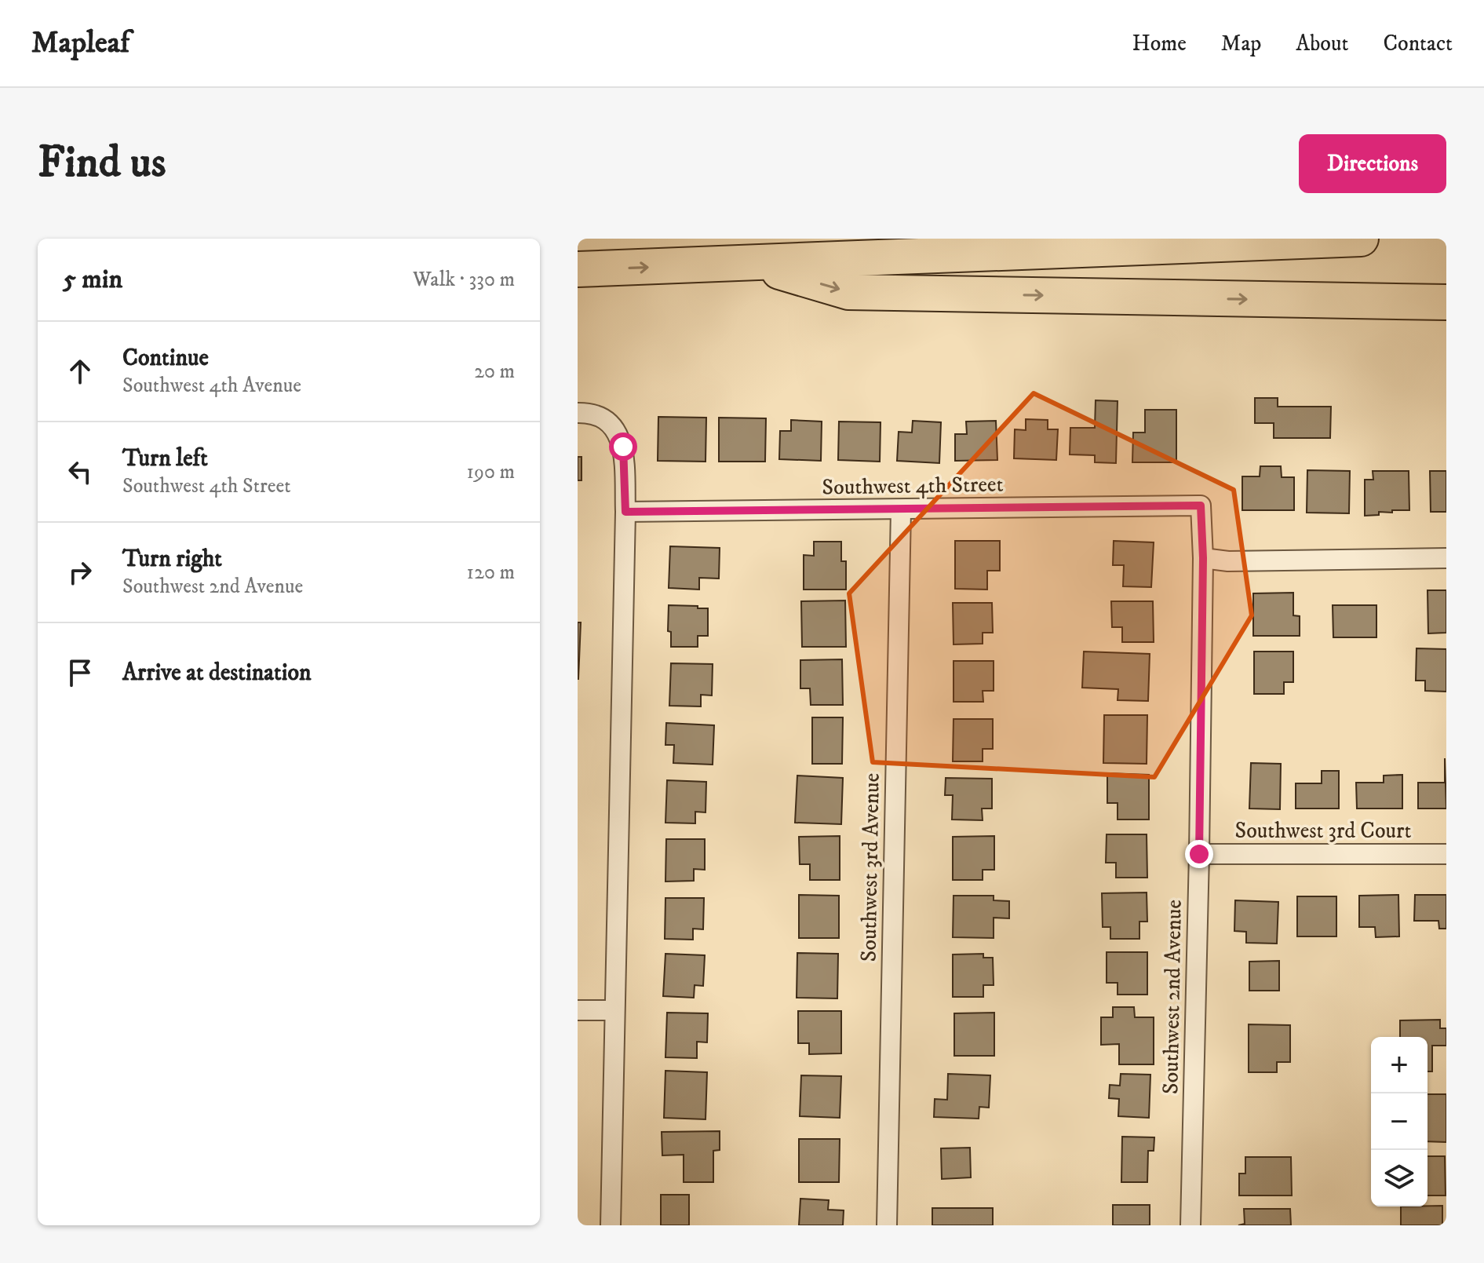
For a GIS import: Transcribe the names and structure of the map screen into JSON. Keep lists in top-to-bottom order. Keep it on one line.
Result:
{"streets":{"street":["Southwest 4th Street","Southwest 3rd Court","Southwest 3rd Avenue","Southwest 2nd Avenue"]},"crossings":[["Southwest 4th Street","Southwest 3rd Avenue"],["Southwest 4th Street","Southwest 2nd Avenue"],["Southwest 3rd Court","Southwest 2nd Avenue"]],"page":{"header":"Mapleaf","nav":["Home","Map","About","Contact"],"buttons":"Directions","title":"Find us","heading":["5 min","Walk · 330 m"],"list":[["Continue","Southwest 4th Avenue","20 m"],["Turn left","Southwest 4th Street","190 m"],["Turn right","Southwest 2nd Avenue","120 m"],"Arrive at destination"],"map_buttons":["+","−"]}}
